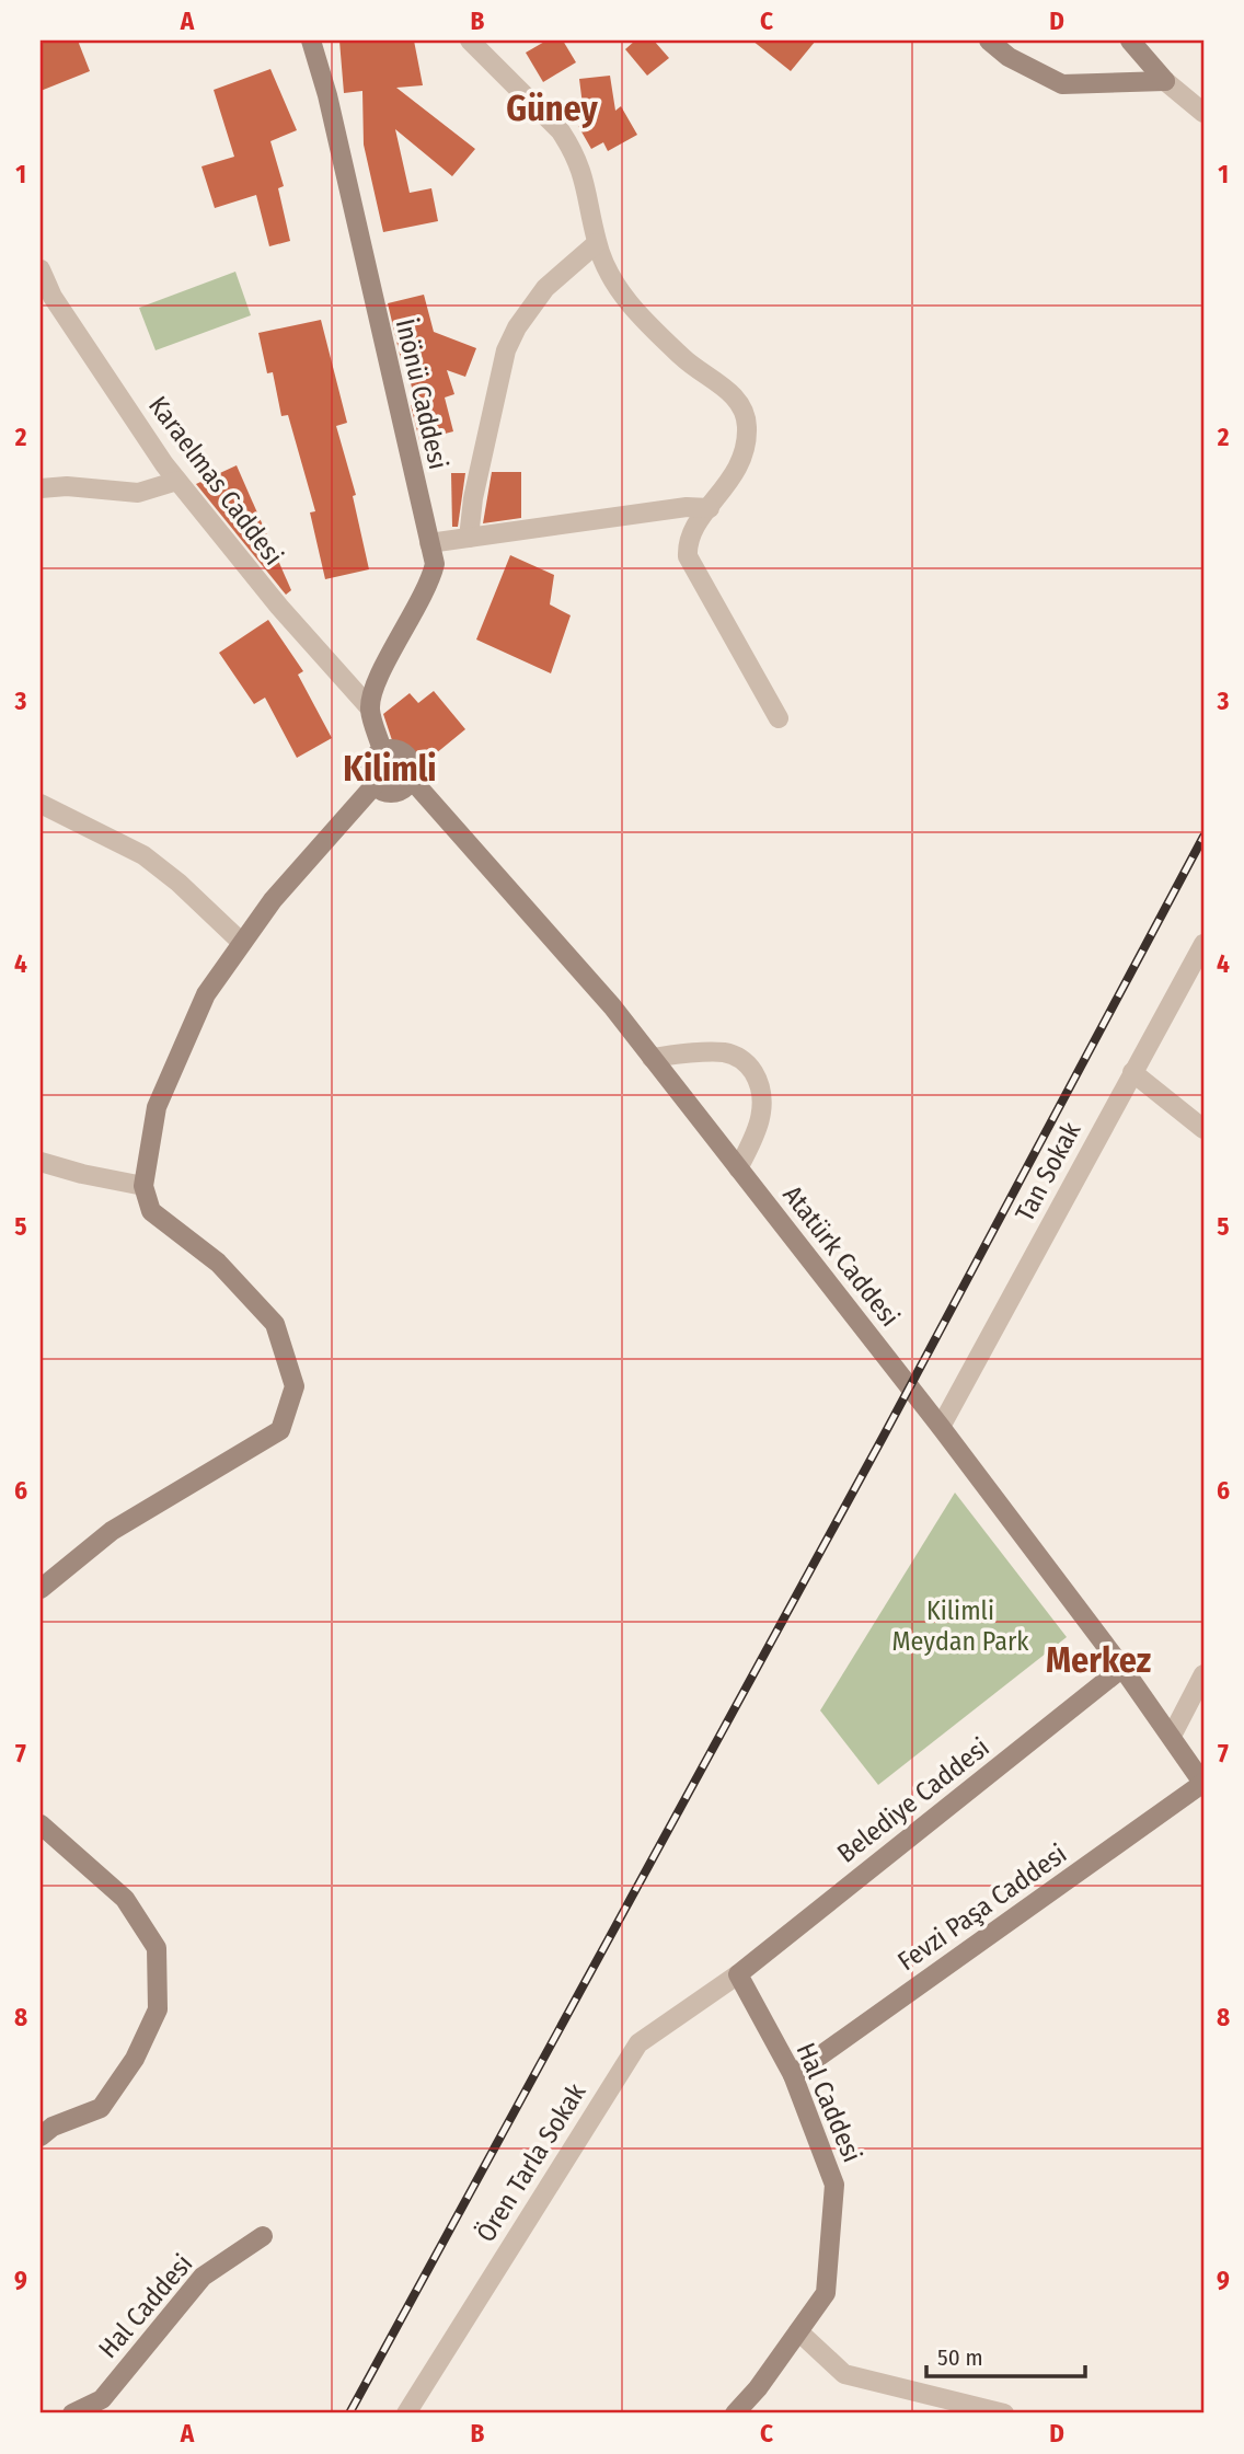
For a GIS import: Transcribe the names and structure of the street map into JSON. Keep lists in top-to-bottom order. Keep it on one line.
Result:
{"streets":{"main road":["İnönü Caddesi","Atatürk Caddesi","Belediye Caddesi","Fevzi Paşa Caddesi","Hal Caddesi"],"street":["Karaelmas Caddesi","Tan Sokak","Ören Tarla Sokak"]},"crossings":[["İnönü Caddesi","Karaelmas Caddesi"],["Tan Sokak","Atatürk Caddesi"],["Atatürk Caddesi","Belediye Caddesi"],["Atatürk Caddesi","Fevzi Paşa Caddesi"],["Belediye Caddesi","Hal Caddesi"],["Belediye Caddesi","Ören Tarla Sokak"],["Fevzi Paşa Caddesi","Hal Caddesi"],["Hal Caddesi","Ören Tarla Sokak"]],"districts":["Güney","Kilimli","Merkez"],"parks":["Kilimli Meydan Park"],"scale_bar":"50 m","grid":{"columns":["A","B","C","D"],"rows":["1","2","3","4","5","6","7","8","9"]}}
